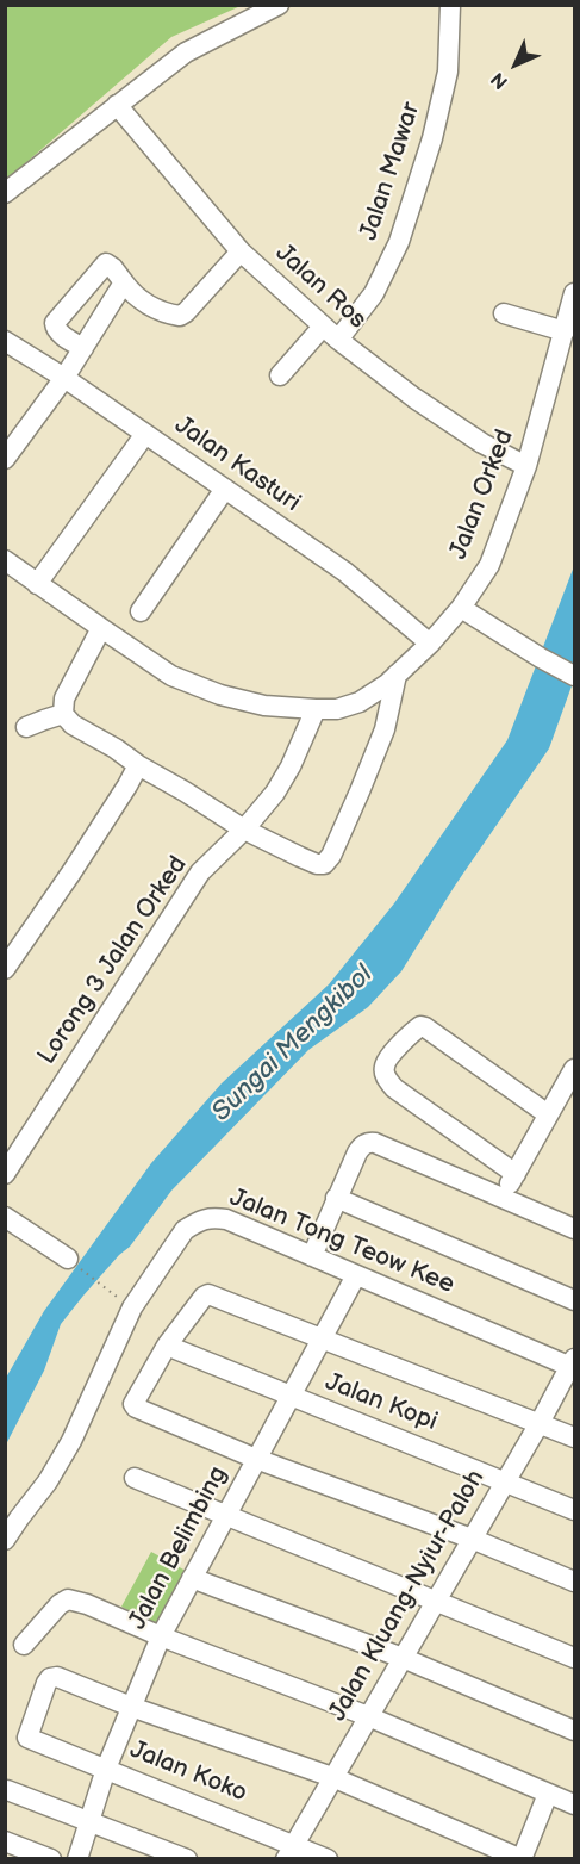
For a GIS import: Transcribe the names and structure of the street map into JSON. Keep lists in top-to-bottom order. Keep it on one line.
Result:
{"streets":{"street":["Jalan Mawar","Jalan Ros","Jalan Kasturi","Jalan Orked","Lorong 3 Jalan Orked","Jalan Tong Teow Kee","Jalan Kopi","Jalan Belimbing","Jalan Kluang-Nyiur-Paloh","Jalan Koko"]},"crossings":[["Jalan Mawar","Jalan Ros"],["Jalan Ros","Jalan Orked"],["Jalan Kasturi","Jalan Orked"],["Jalan Orked","Lorong 3 Jalan Orked"],["Jalan Tong Teow Kee","Jalan Belimbing"],["Jalan Tong Teow Kee","Jalan Kluang-Nyiur-Paloh"],["Jalan Kopi","Jalan Belimbing"],["Jalan Kopi","Jalan Kluang-Nyiur-Paloh"],["Jalan Belimbing","Jalan Koko"],["Jalan Kluang-Nyiur-Paloh","Jalan Koko"]],"water":["Sungai Mengkibol"],"north":"bottom left"}
